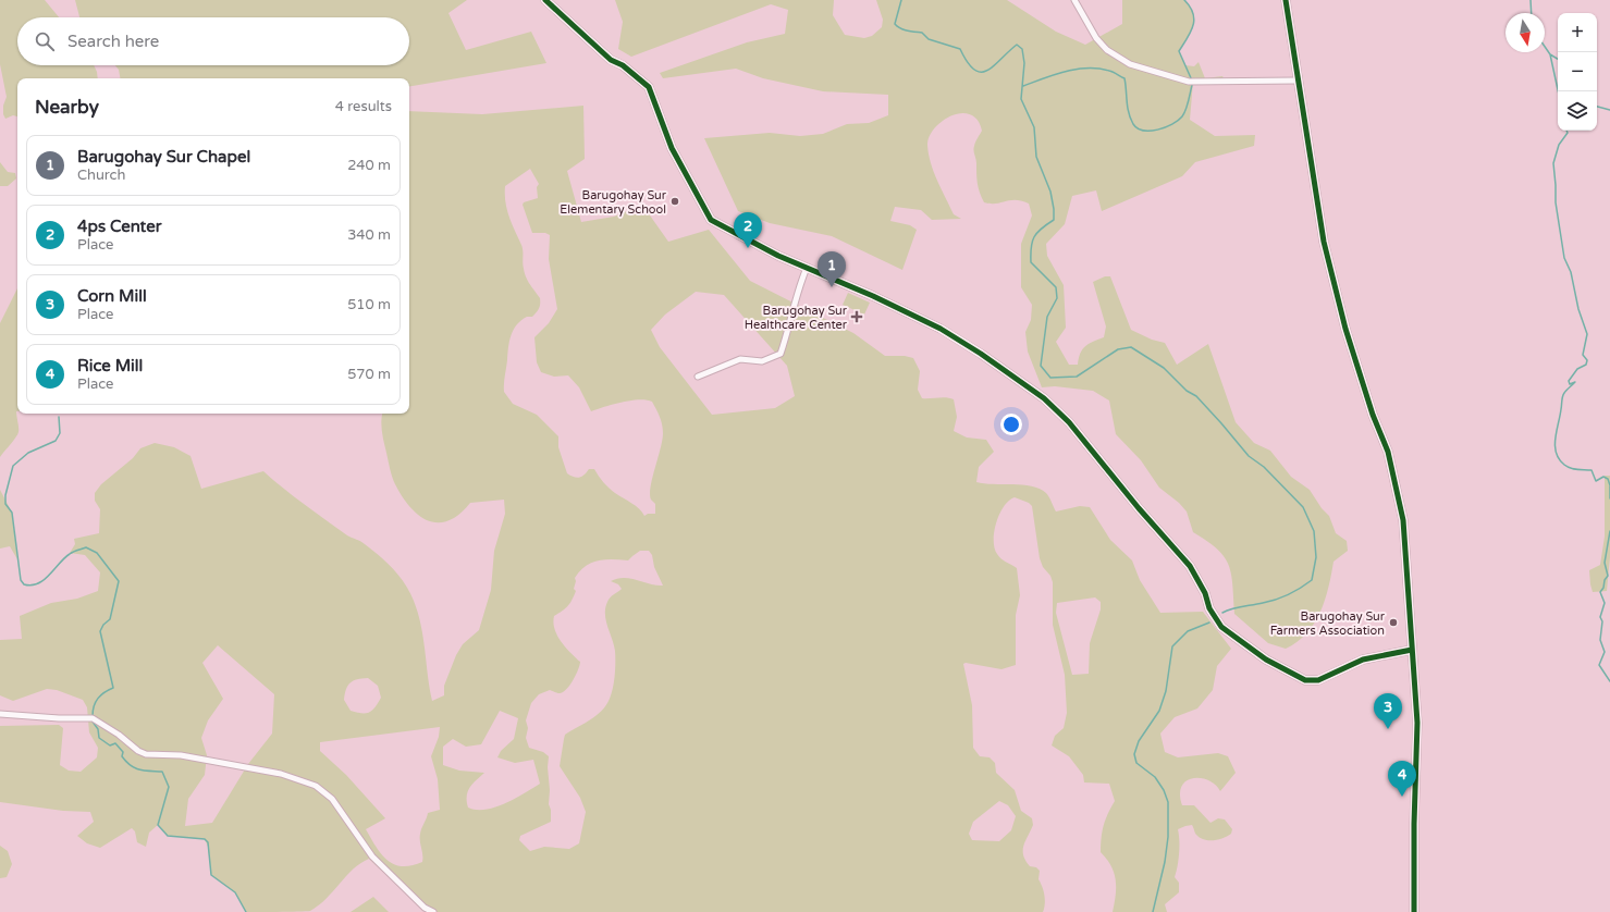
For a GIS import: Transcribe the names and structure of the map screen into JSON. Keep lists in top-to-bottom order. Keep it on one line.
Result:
{"places":{"other":["Barugohay Sur Elementary School","Barugohay Sur Farmers Association"],"health":["Barugohay Sur Healthcare Center"]},"north":"bottom","page":{"map_buttons":["+","−"],"search":"Search here","heading":["Nearby","4 results"],"list":[{"mark":"1","name":"Barugohay Sur Chapel","note":"Church","value":"240 m"},{"mark":"2","name":"4ps Center","note":"Place","value":"340 m"},{"mark":"3","name":"Corn Mill","note":"Place","value":"510 m"},{"mark":"4","name":"Rice Mill","note":"Place","value":"570 m"}],"pins":["2","1","3","4"]}}
